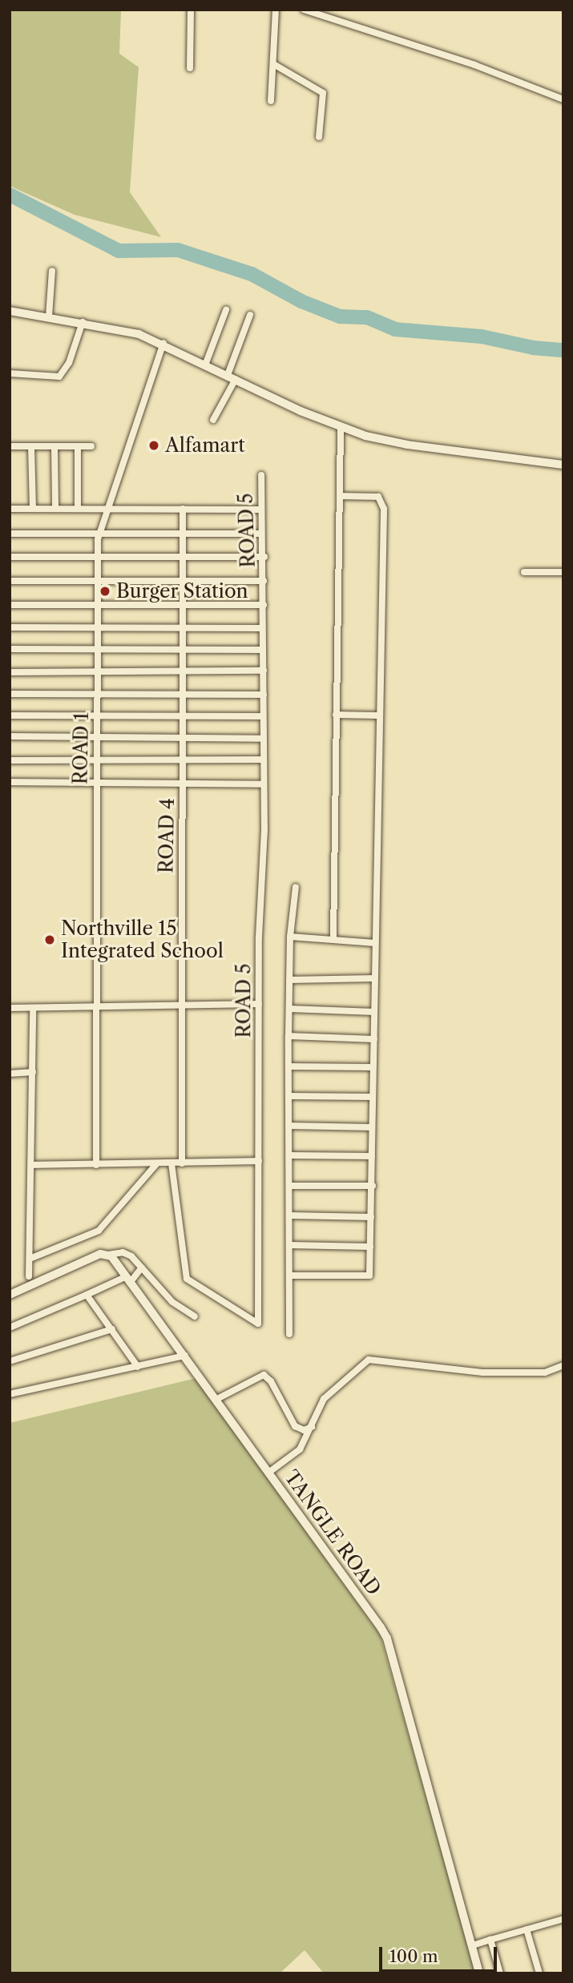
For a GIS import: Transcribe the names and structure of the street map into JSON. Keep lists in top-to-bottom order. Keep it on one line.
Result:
{"streets":{"street":["ROAD 5","ROAD 1","ROAD 4","TANGLE ROAD"]},"places":["Alfamart","Burger Station","Northville 15 Integrated School"],"scale_bar":"100 m"}
